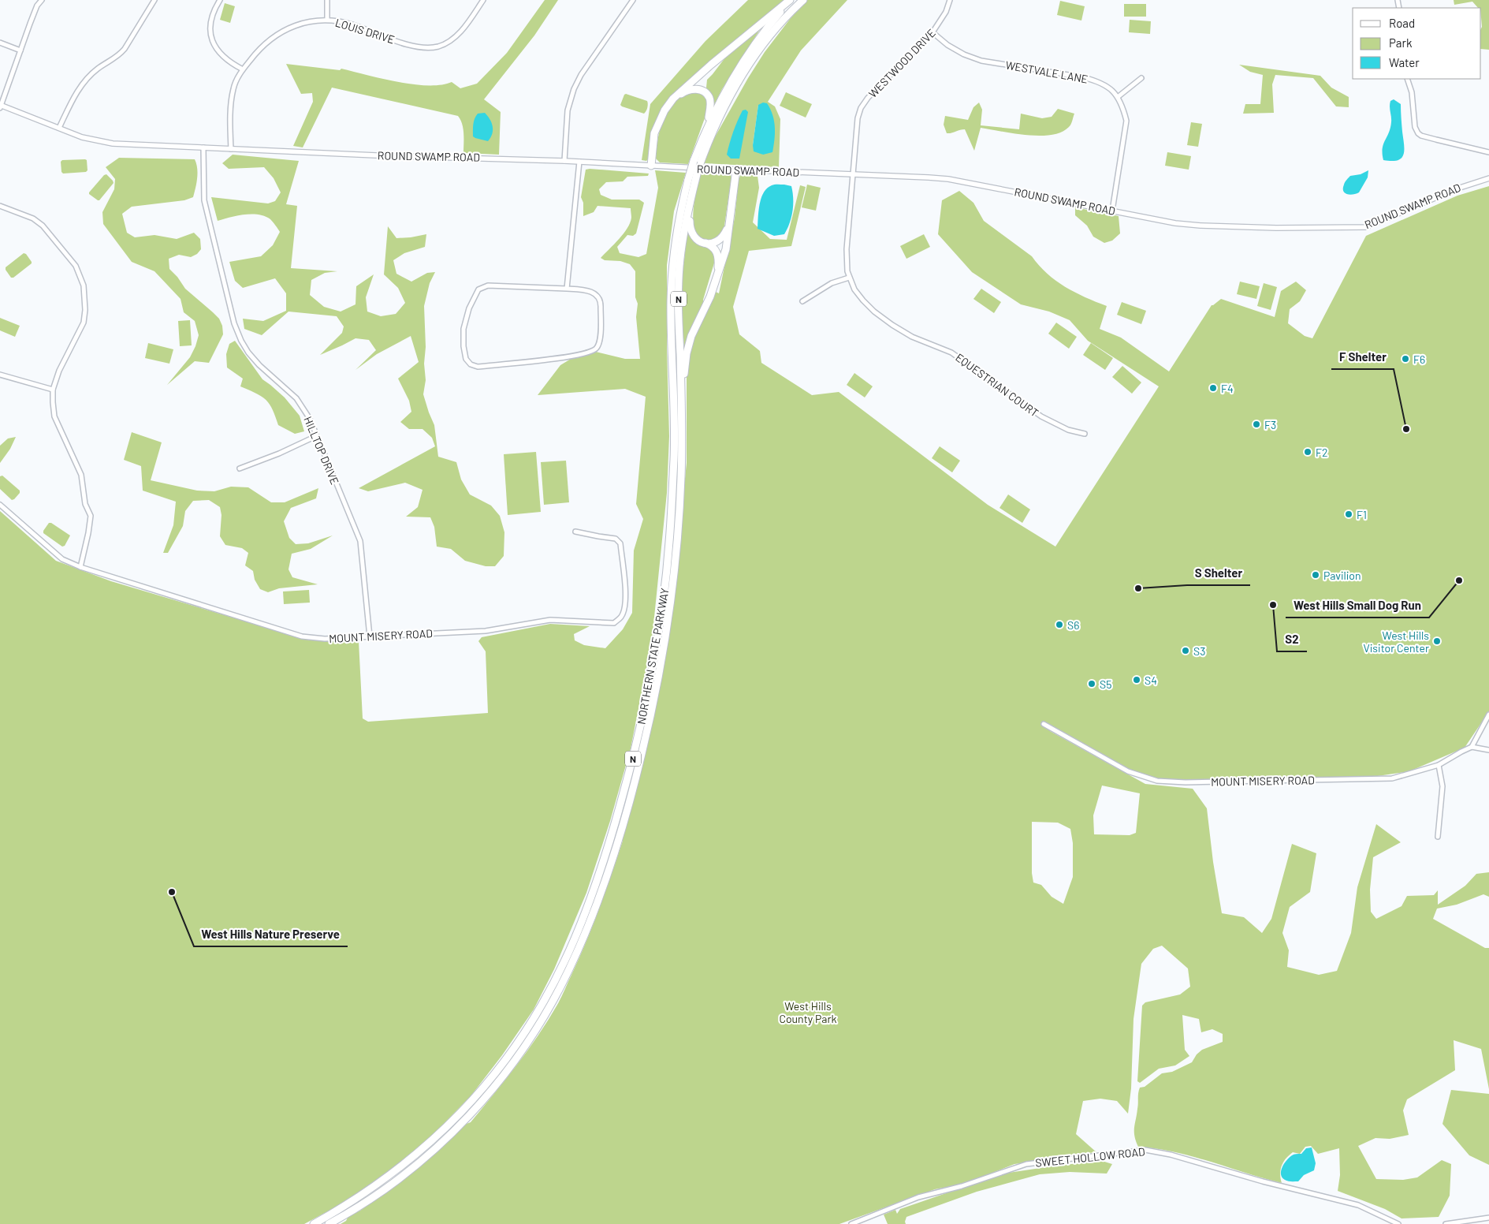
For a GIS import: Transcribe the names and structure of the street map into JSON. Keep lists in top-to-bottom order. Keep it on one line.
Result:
{"streets":{"highway":["N","NORTHERN STATE PARKWAY"],"street":["LOUIS DRIVE","WESTWOOD DRIVE","WESTVALE LANE","ROUND SWAMP ROAD","EQUESTRIAN COURT","HILLTOP DRIVE","MOUNT MISERY ROAD","SWEET HOLLOW ROAD"]},"crossings":[["LOUIS DRIVE","ROUND SWAMP ROAD"],["WESTWOOD DRIVE","WESTVALE LANE"],["WESTWOOD DRIVE","ROUND SWAMP ROAD"],["WESTWOOD DRIVE","EQUESTRIAN COURT"],["ROUND SWAMP ROAD","EQUESTRIAN COURT"],["ROUND SWAMP ROAD","HILLTOP DRIVE"],["HILLTOP DRIVE","MOUNT MISERY ROAD"]],"parks":["West Hills County Park"],"places":["F6","F4","F3","F Shelter","F2","F1","Pavilion","West Hills Small Dog Run","S Shelter","S2","S6","West Hills Visitor Center","S3","S4","S5","West Hills Nature Preserve"],"legend":["Road","Park","Water"]}
